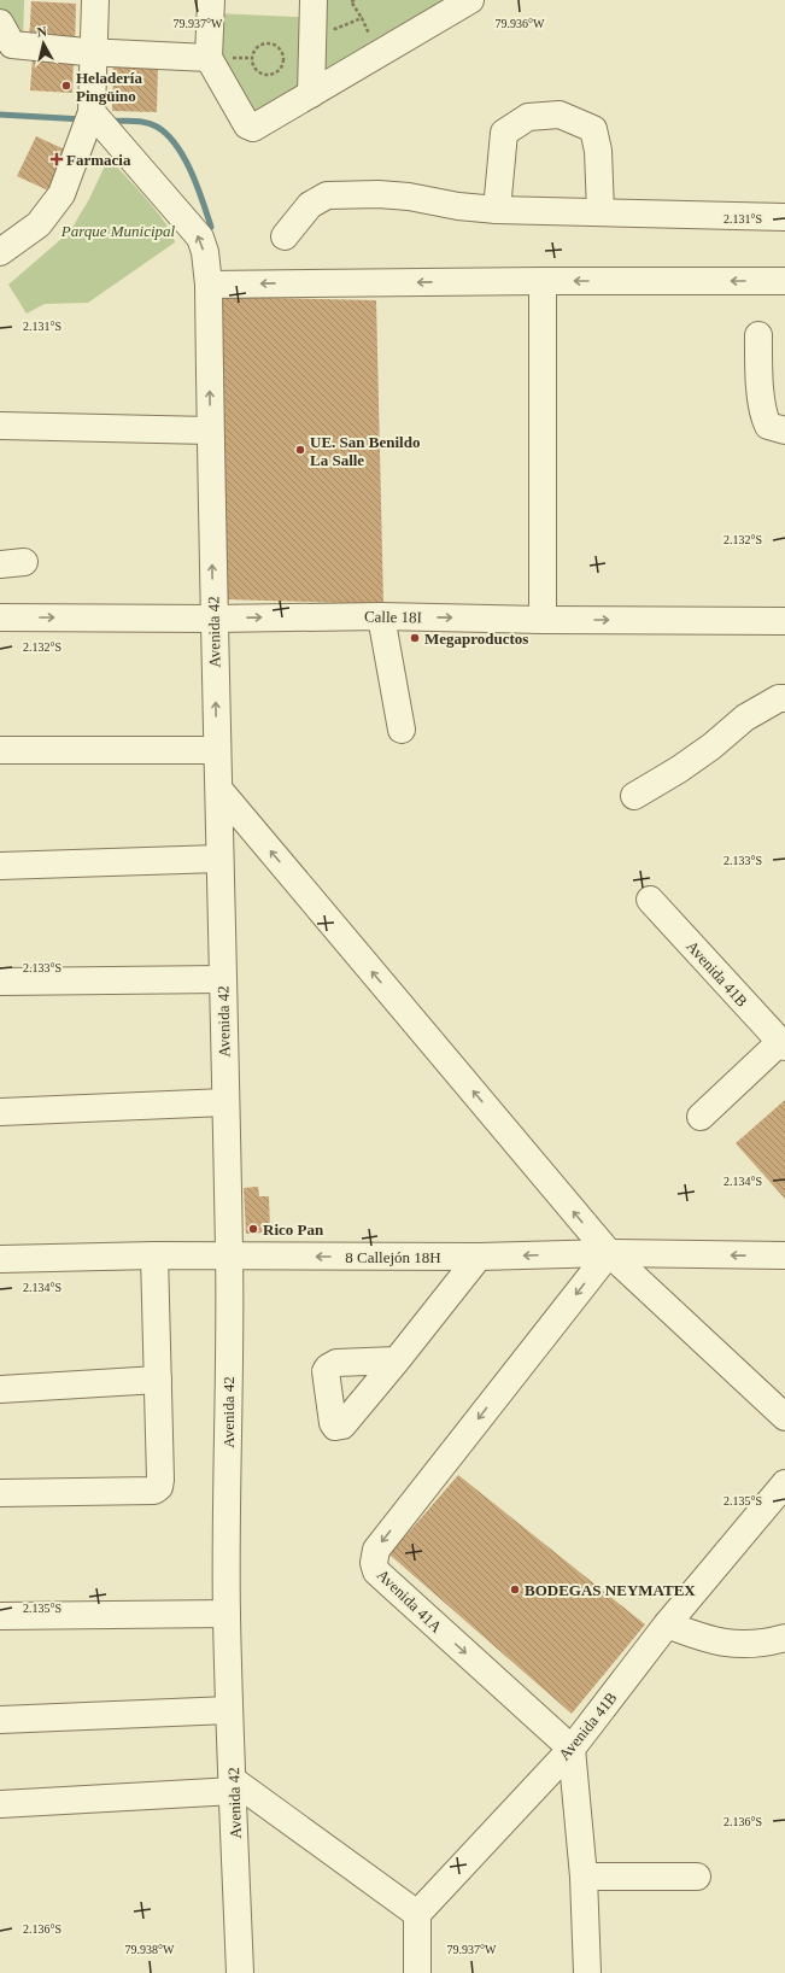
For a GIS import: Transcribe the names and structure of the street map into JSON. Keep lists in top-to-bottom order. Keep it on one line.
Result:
{"streets":{"street":["Calle 18I","Avenida 42","Avenida 41B","8 Callejón 18H","Avenida 41A"]},"crossings":[["Calle 18I","Avenida 42"],["Avenida 42","8 Callejón 18H"],["Avenida 41B","Avenida 41A"],["8 Callejón 18H","Avenida 41A"]],"one_way":["8 Callejón 18H"],"parks":["Parque Municipal"],"places":{"other":["Heladería Pingüino","UE. San Benildo La Salle","Megaproductos","Rico Pan","BODEGAS NEYMATEX"],"health":["Farmacia"]},"north":"top","coordinates":["79.937°W","79.936°W","2.131°S","2.132°S","2.133°S","2.134°S","2.135°S","2.136°S","79.938°W"]}
